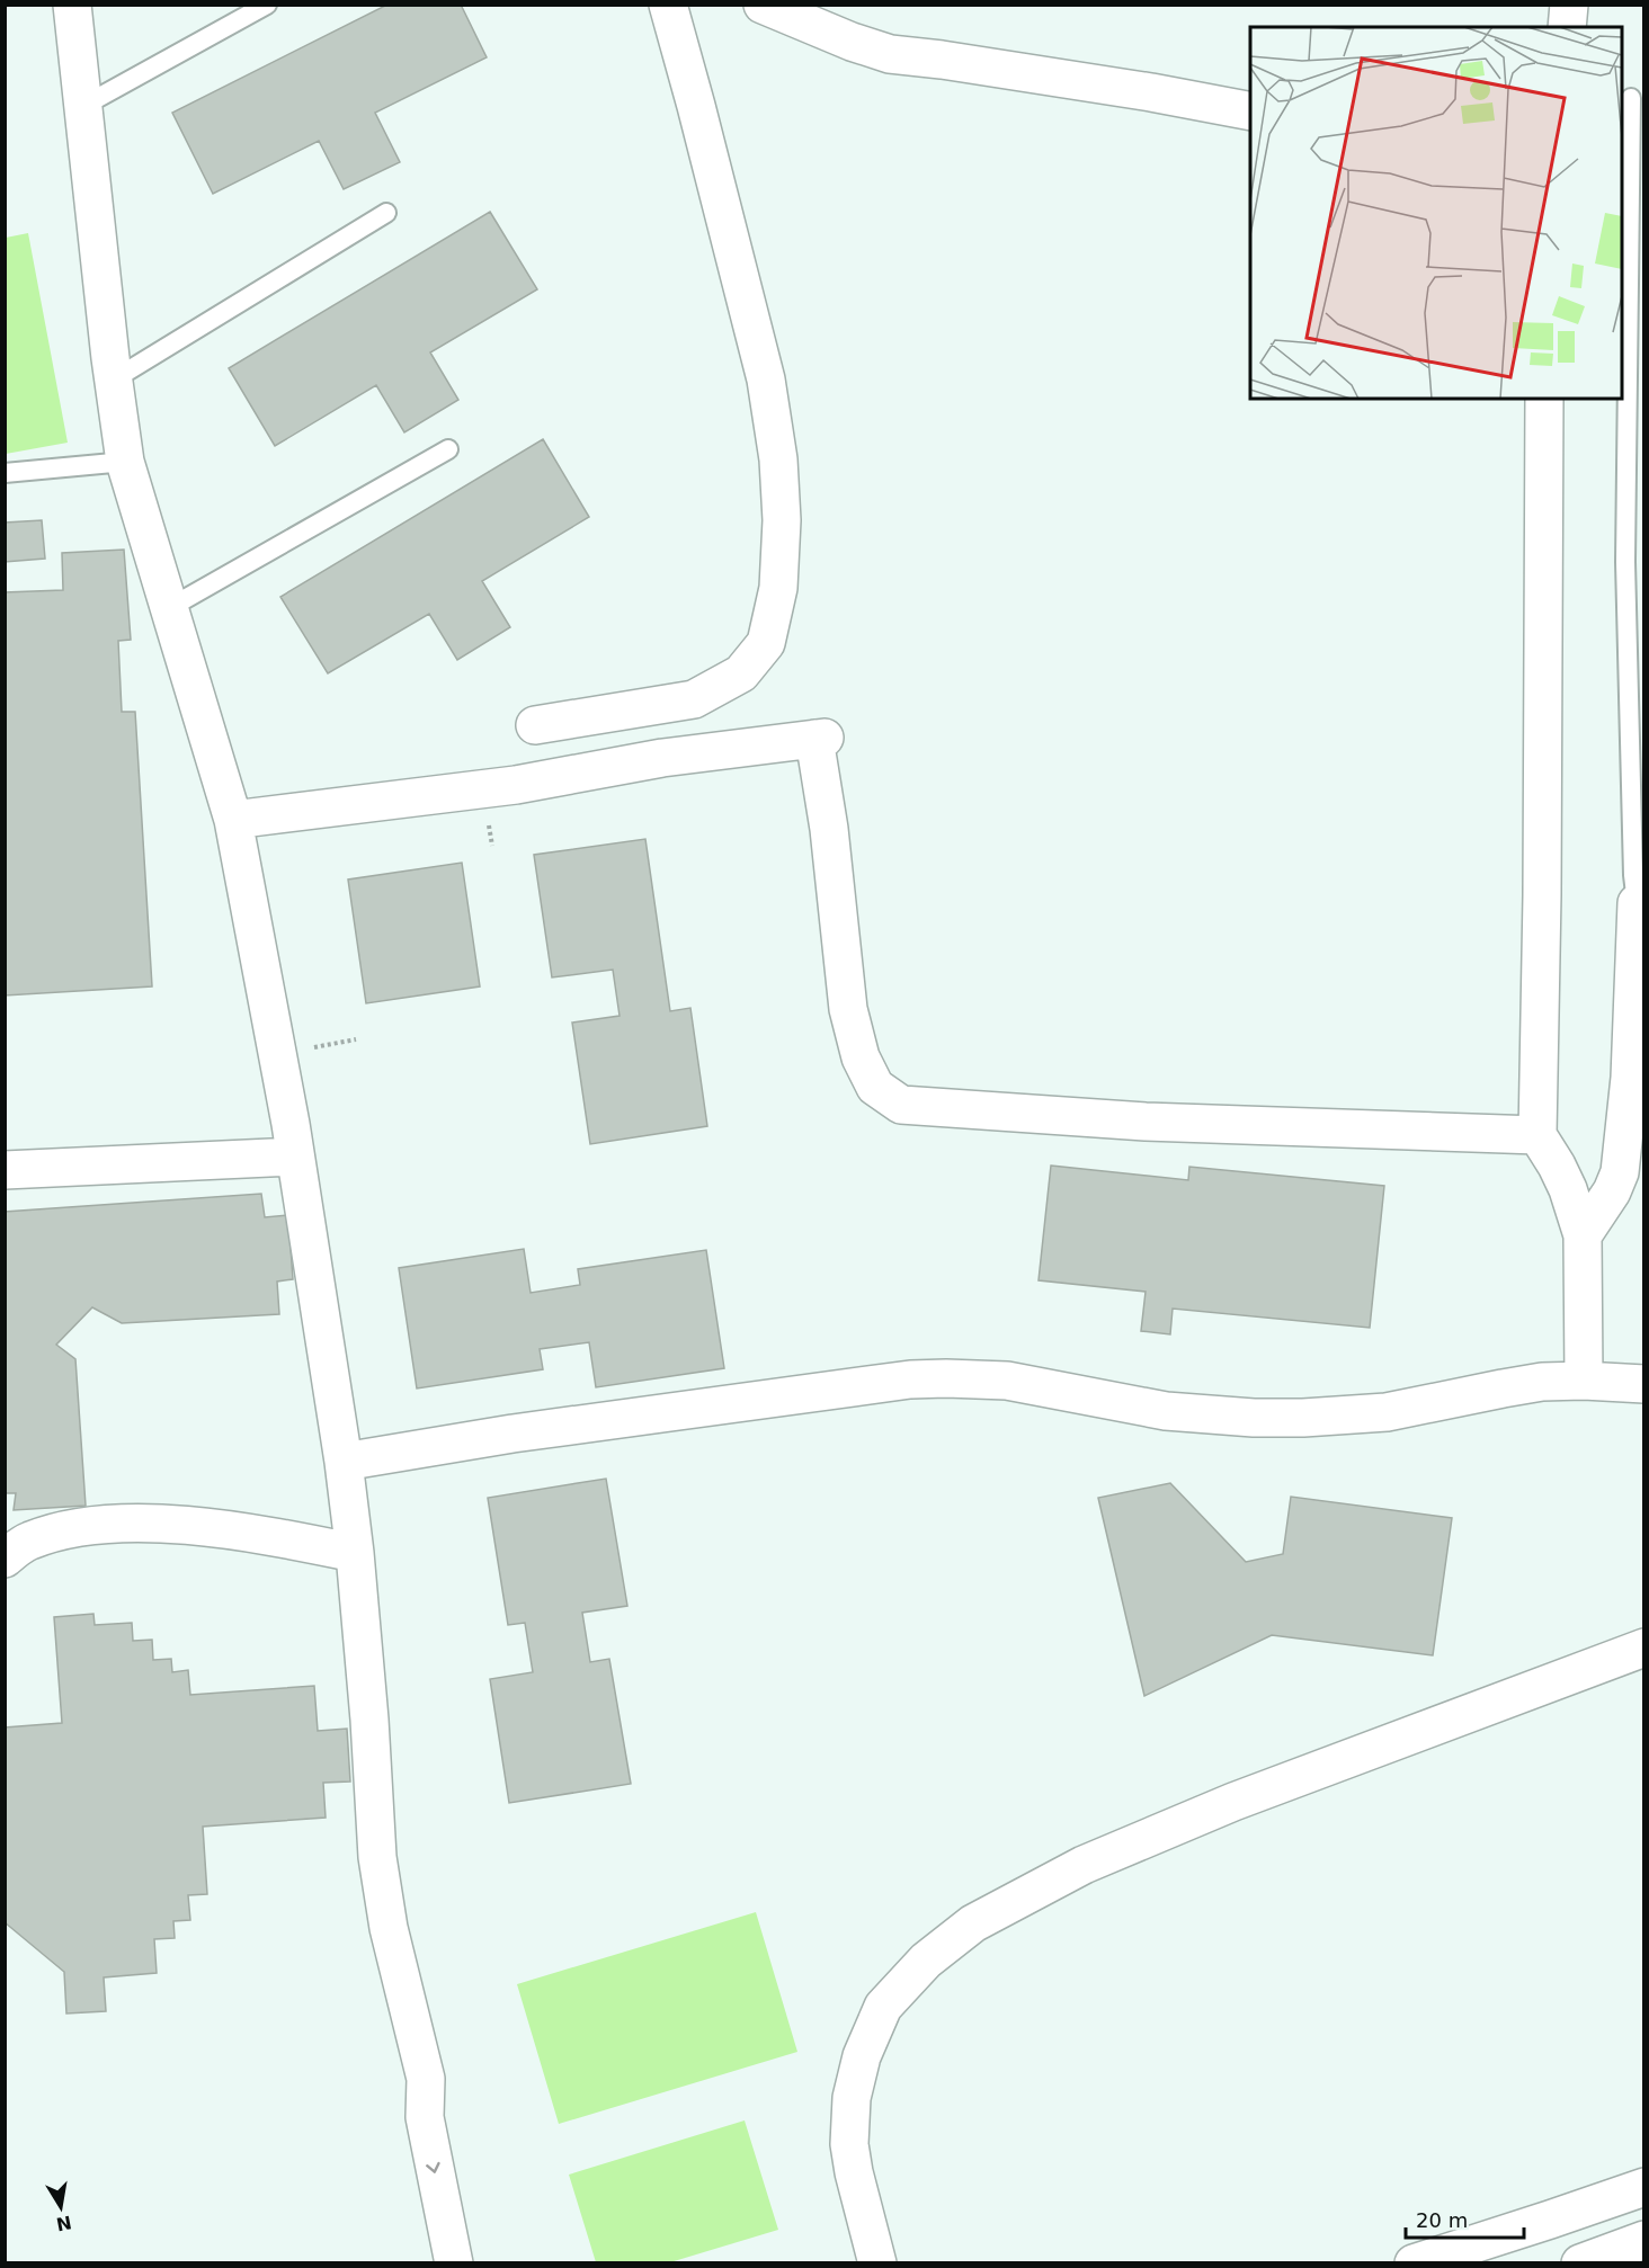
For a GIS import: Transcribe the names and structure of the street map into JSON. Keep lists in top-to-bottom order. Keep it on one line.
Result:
{"scale_bar":"20 m","north":"bottom"}
